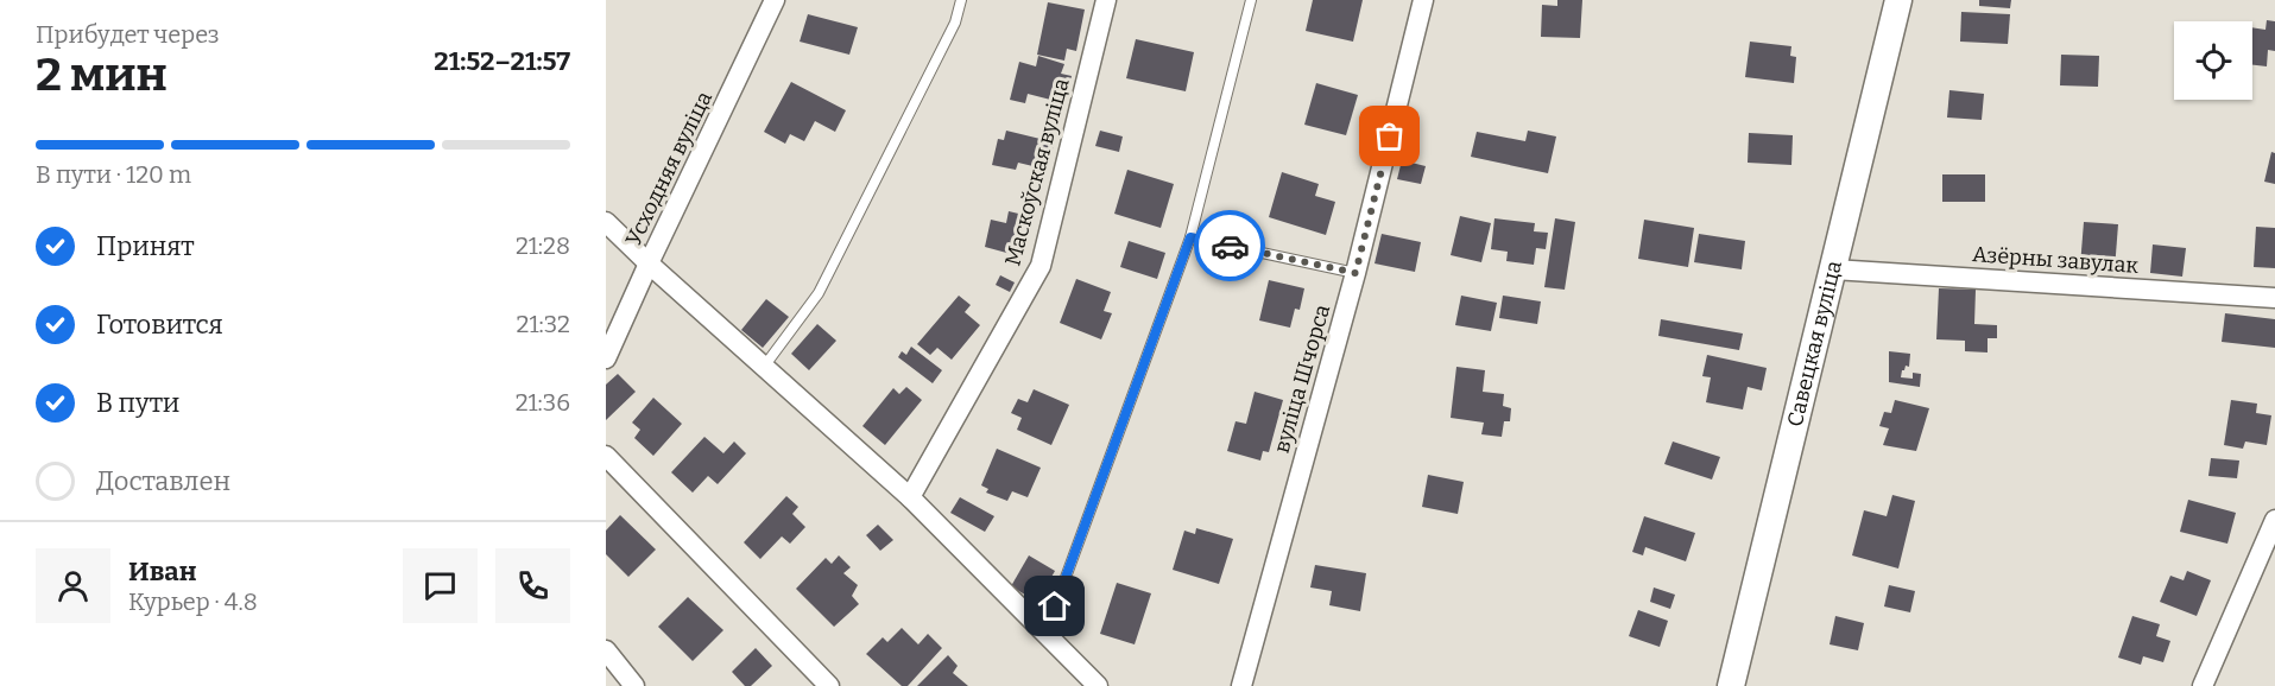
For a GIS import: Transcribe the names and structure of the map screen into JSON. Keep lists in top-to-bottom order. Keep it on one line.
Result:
{"streets":{"main road":["Савецкая вуліца"],"street":["Усходняя вуліца","Маскоўская вуліца","Азёрны завулак","вуліца Шчорса"]},"crossings":[["Азёрны завулак","Савецкая вуліца"]],"page":{"heading":["2 мин","Прибудет через","21:52–21:57"],"panel":["Иван","Курьер · 4.8"],"bar":"В пути · 120 m","list":[["Принят","21:28"],["Готовится","21:32"],["В пути","21:36"],"Доставлен"]}}
